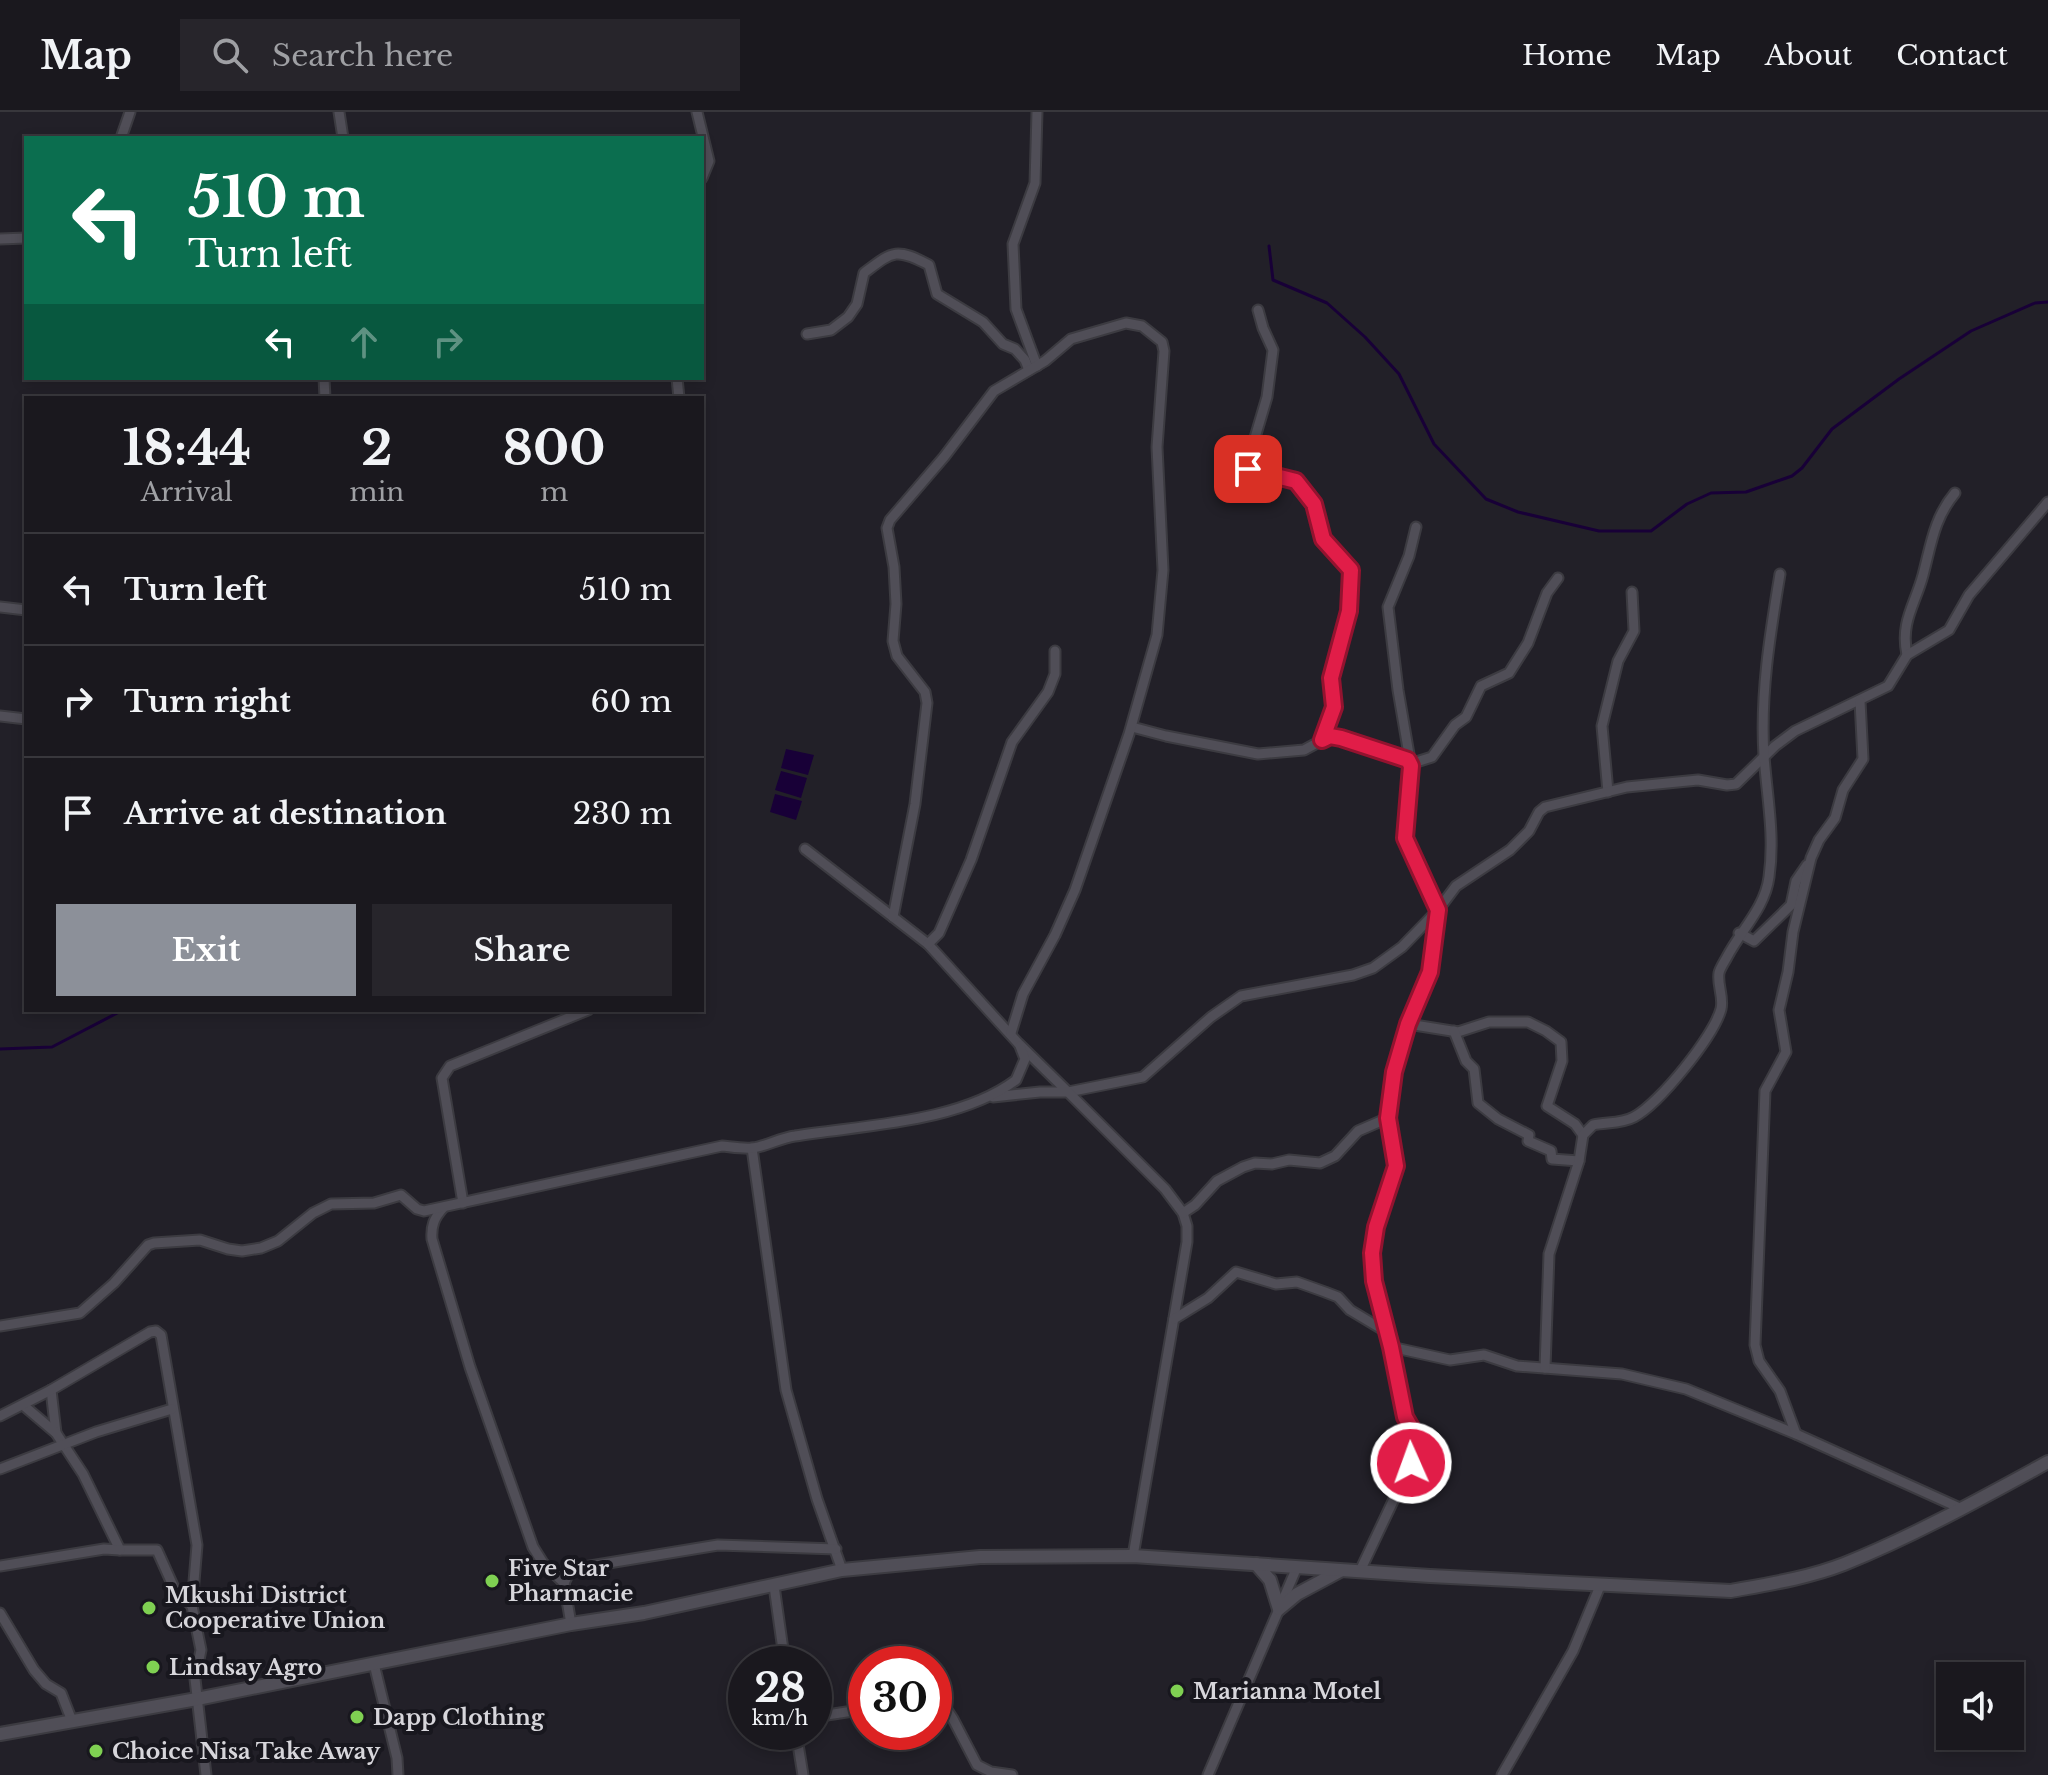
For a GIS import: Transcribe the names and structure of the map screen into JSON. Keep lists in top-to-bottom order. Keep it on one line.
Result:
{"places":["Five Star Pharmacie","Mkushi District Cooperative Union","Lindsay Agro","Marianna Motel","Dapp Clothing","Choice Nisa Take Away"],"page":{"header":"Map","search":"Search here","nav":["Home","Map","About","Contact"],"turn":["510 m","Turn left"],"eta":["18:44","Arrival","2","min","800","m"],"list":[{"name":"Turn left","value":"510 m"},{"name":"Turn right","value":"60 m"},{"name":"Arrive at destination","value":"230 m"}],"buttons":["Exit","Share"],"speed":"28 km/h","limit":"30"}}
